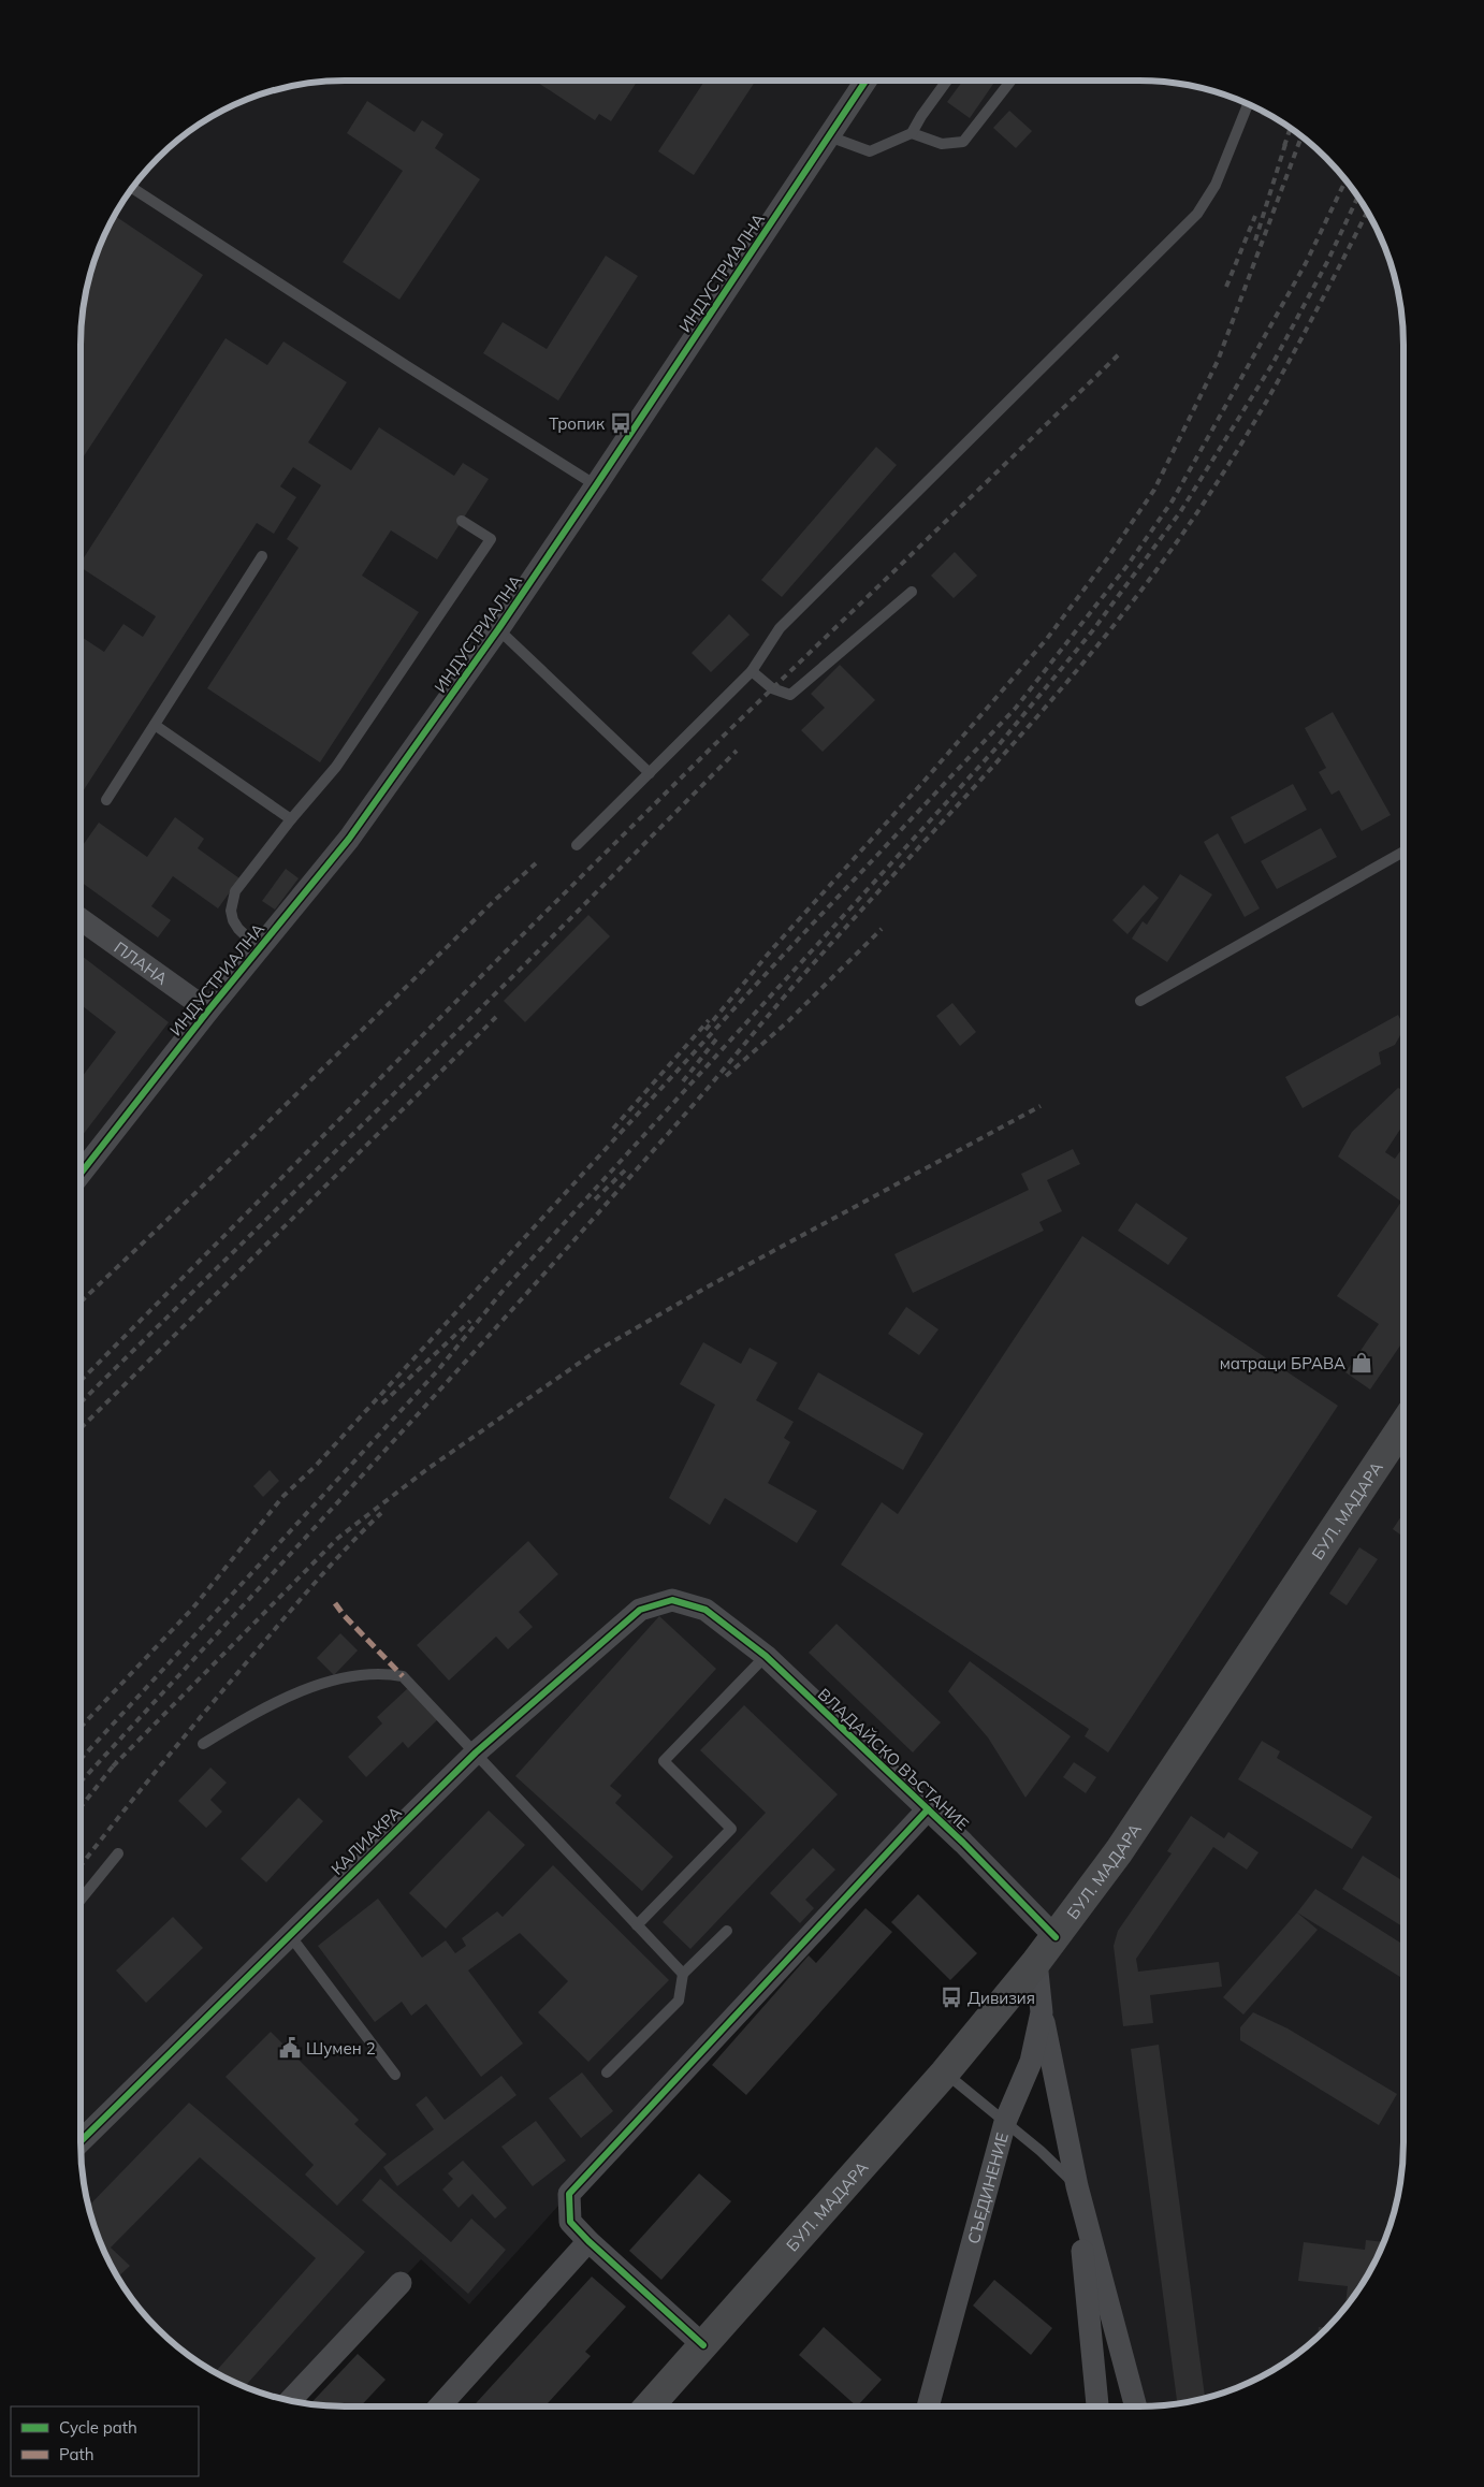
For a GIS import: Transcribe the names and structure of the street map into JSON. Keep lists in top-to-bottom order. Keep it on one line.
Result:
{"streets":{"main road":["БУЛ. МАДАРА"],"street":["ИНДУСТРИАЛНА","ПЛАНА","ВЛАДАЙСКО ВЪСТАНИЕ","КАЛИАКРА","СЪЕДИНЕНИЕ"]},"crossings":[["ИНДУСТРИАЛНА","ПЛАНА"],["БУЛ. МАДАРА","ВЛАДАЙСКО ВЪСТАНИЕ"],["БУЛ. МАДАРА","СЪЕДИНЕНИЕ"],["ВЛАДАЙСКО ВЪСТАНИЕ","КАЛИАКРА"]],"places":{"bus stop":["Тропик","Дивизия"],"shop":["матраци БРАВА"],"public building":["Шумен 2"]},"legend":["Cycle path","Path"]}
